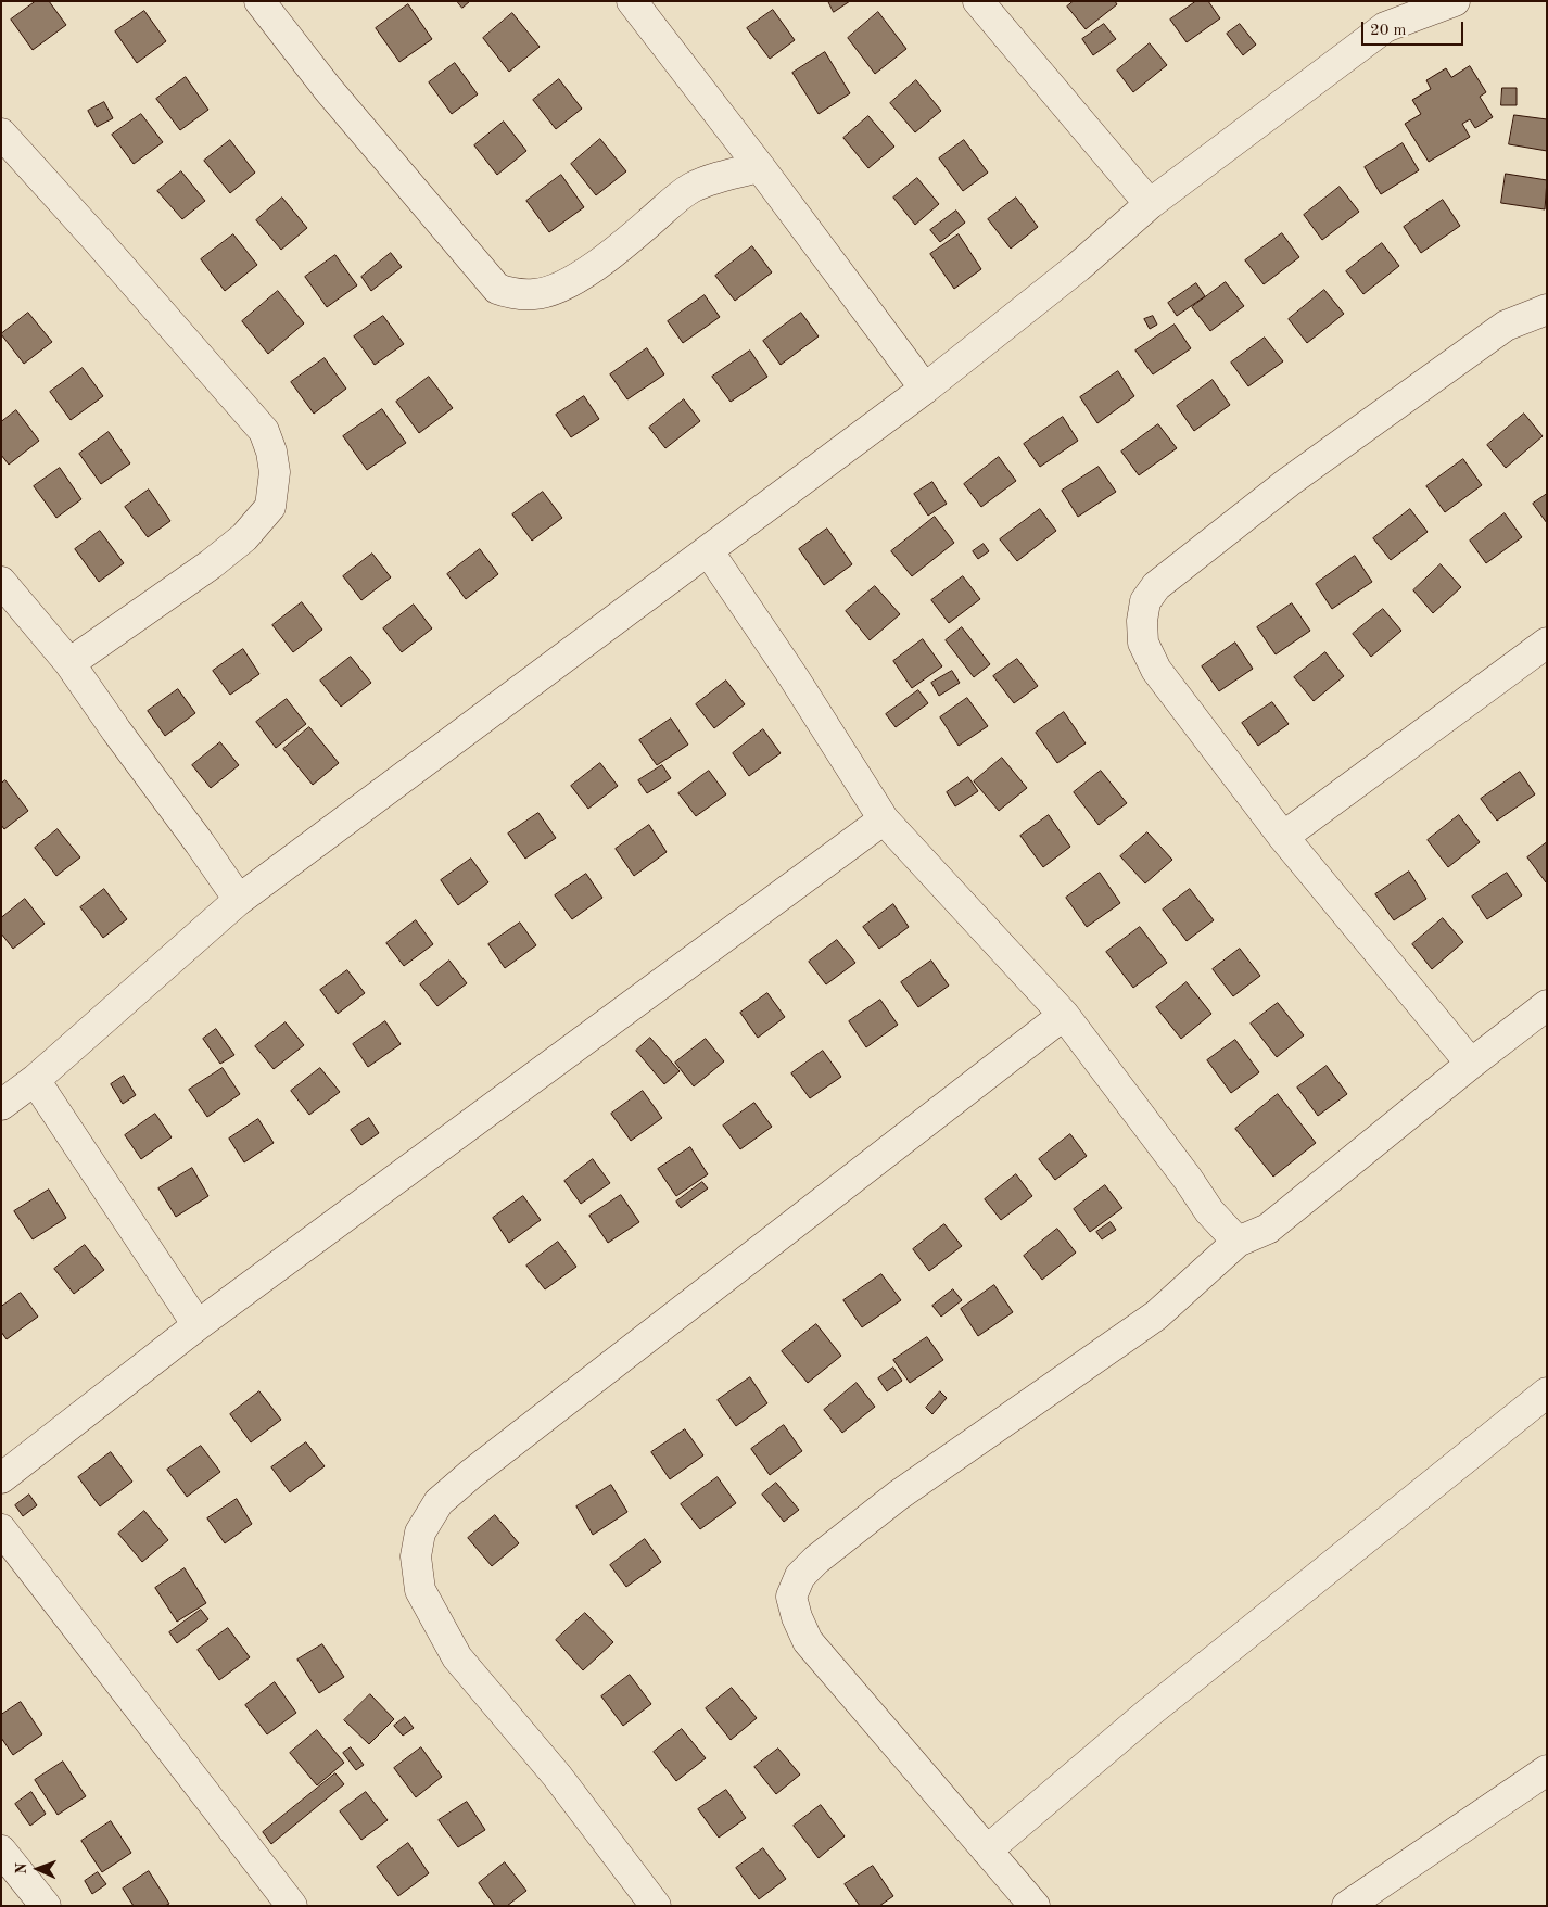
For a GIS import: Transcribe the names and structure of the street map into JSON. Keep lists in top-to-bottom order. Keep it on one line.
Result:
{"scale_bar":"20 m","north":"left"}
